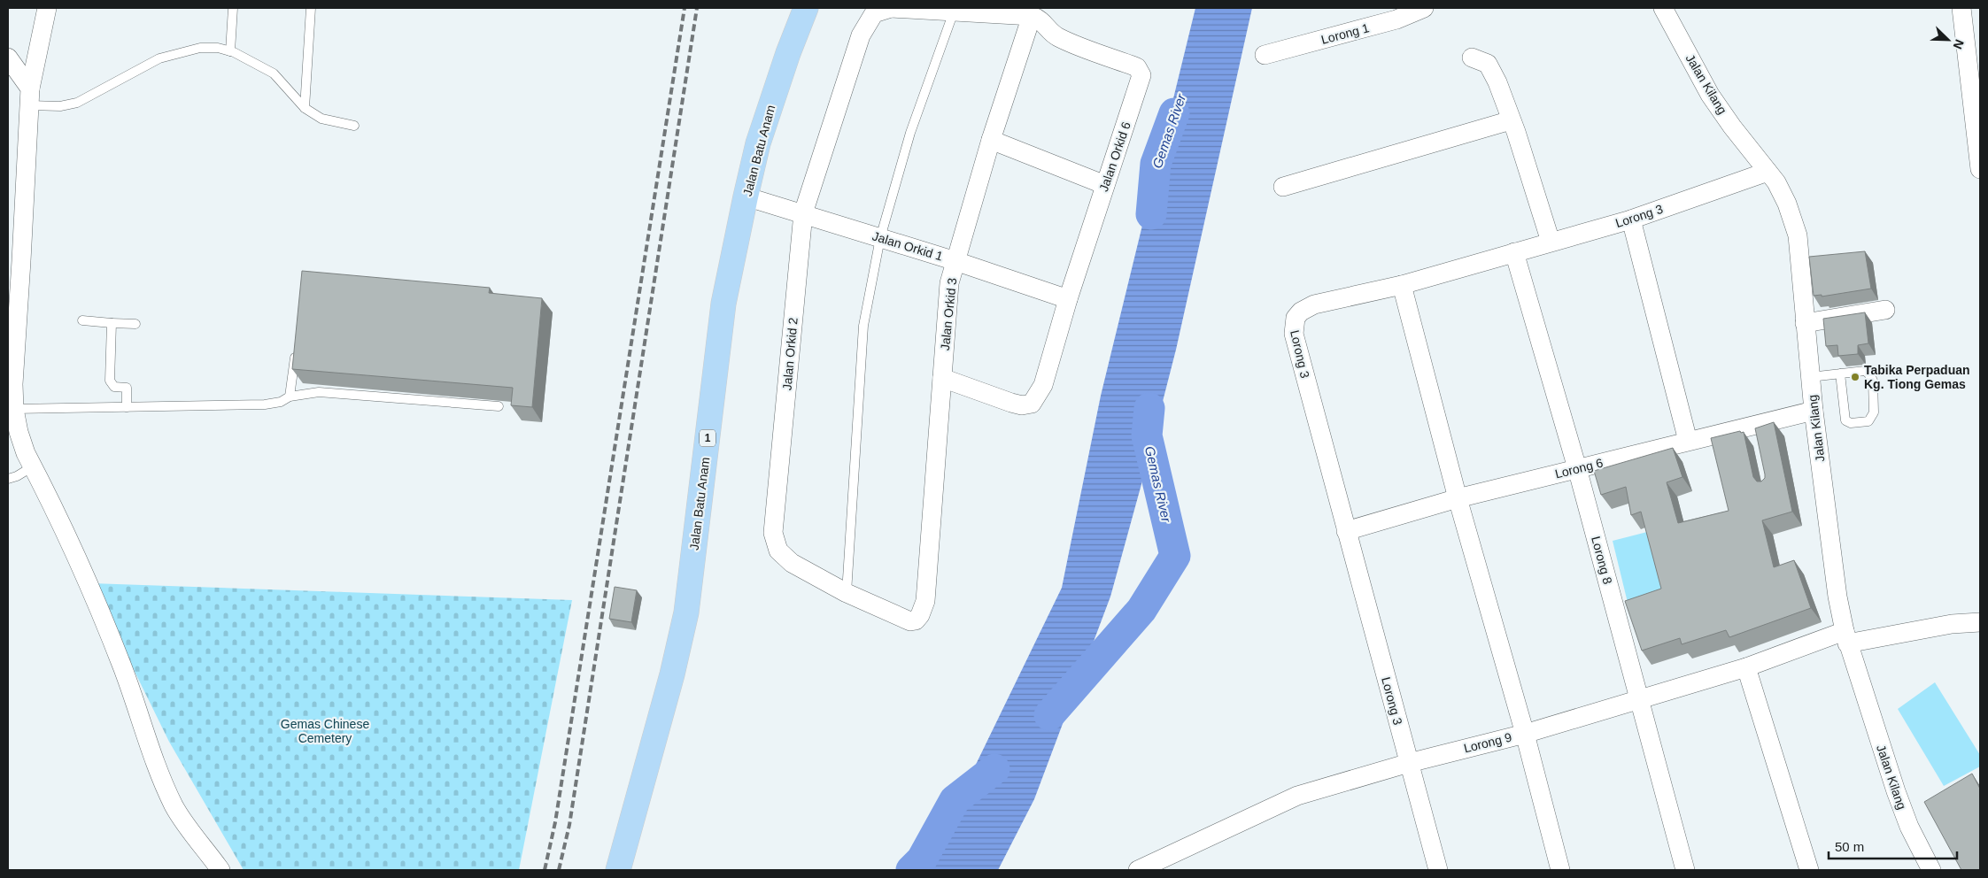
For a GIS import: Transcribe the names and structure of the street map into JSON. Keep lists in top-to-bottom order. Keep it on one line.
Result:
{"streets":{"highway":["Jalan Batu Anam","1"],"street":["Lorong 1","Jalan Kilang","Jalan Orkid 6","Lorong 3","Jalan Orkid 1","Jalan Orkid 3","Jalan Orkid 2","Lorong 6","Lorong 8","Lorong 9"]},"crossings":[["Jalan Kilang","Lorong 3"],["Jalan Kilang","Lorong 6"],["Jalan Kilang","Lorong 9"],["Jalan Batu Anam","Jalan Orkid 1"],["Jalan Orkid 6","Jalan Orkid 1"],["Jalan Orkid 6","Jalan Orkid 3"],["Lorong 3","Lorong 6"],["Lorong 3","Lorong 8"],["Lorong 3","Lorong 9"],["Jalan Orkid 1","Jalan Orkid 3"],["Jalan Orkid 1","Jalan Orkid 2"],["Jalan Orkid 3","Jalan Orkid 2"],["Lorong 6","Lorong 8"],["Lorong 8","Lorong 9"]],"water":["Gemas River"],"parks":["Gemas Chinese Cemetery"],"places":["Tabika Perpaduan Kg. Tiong Gemas"],"scale_bar":"50 m","north":"bottom right"}
